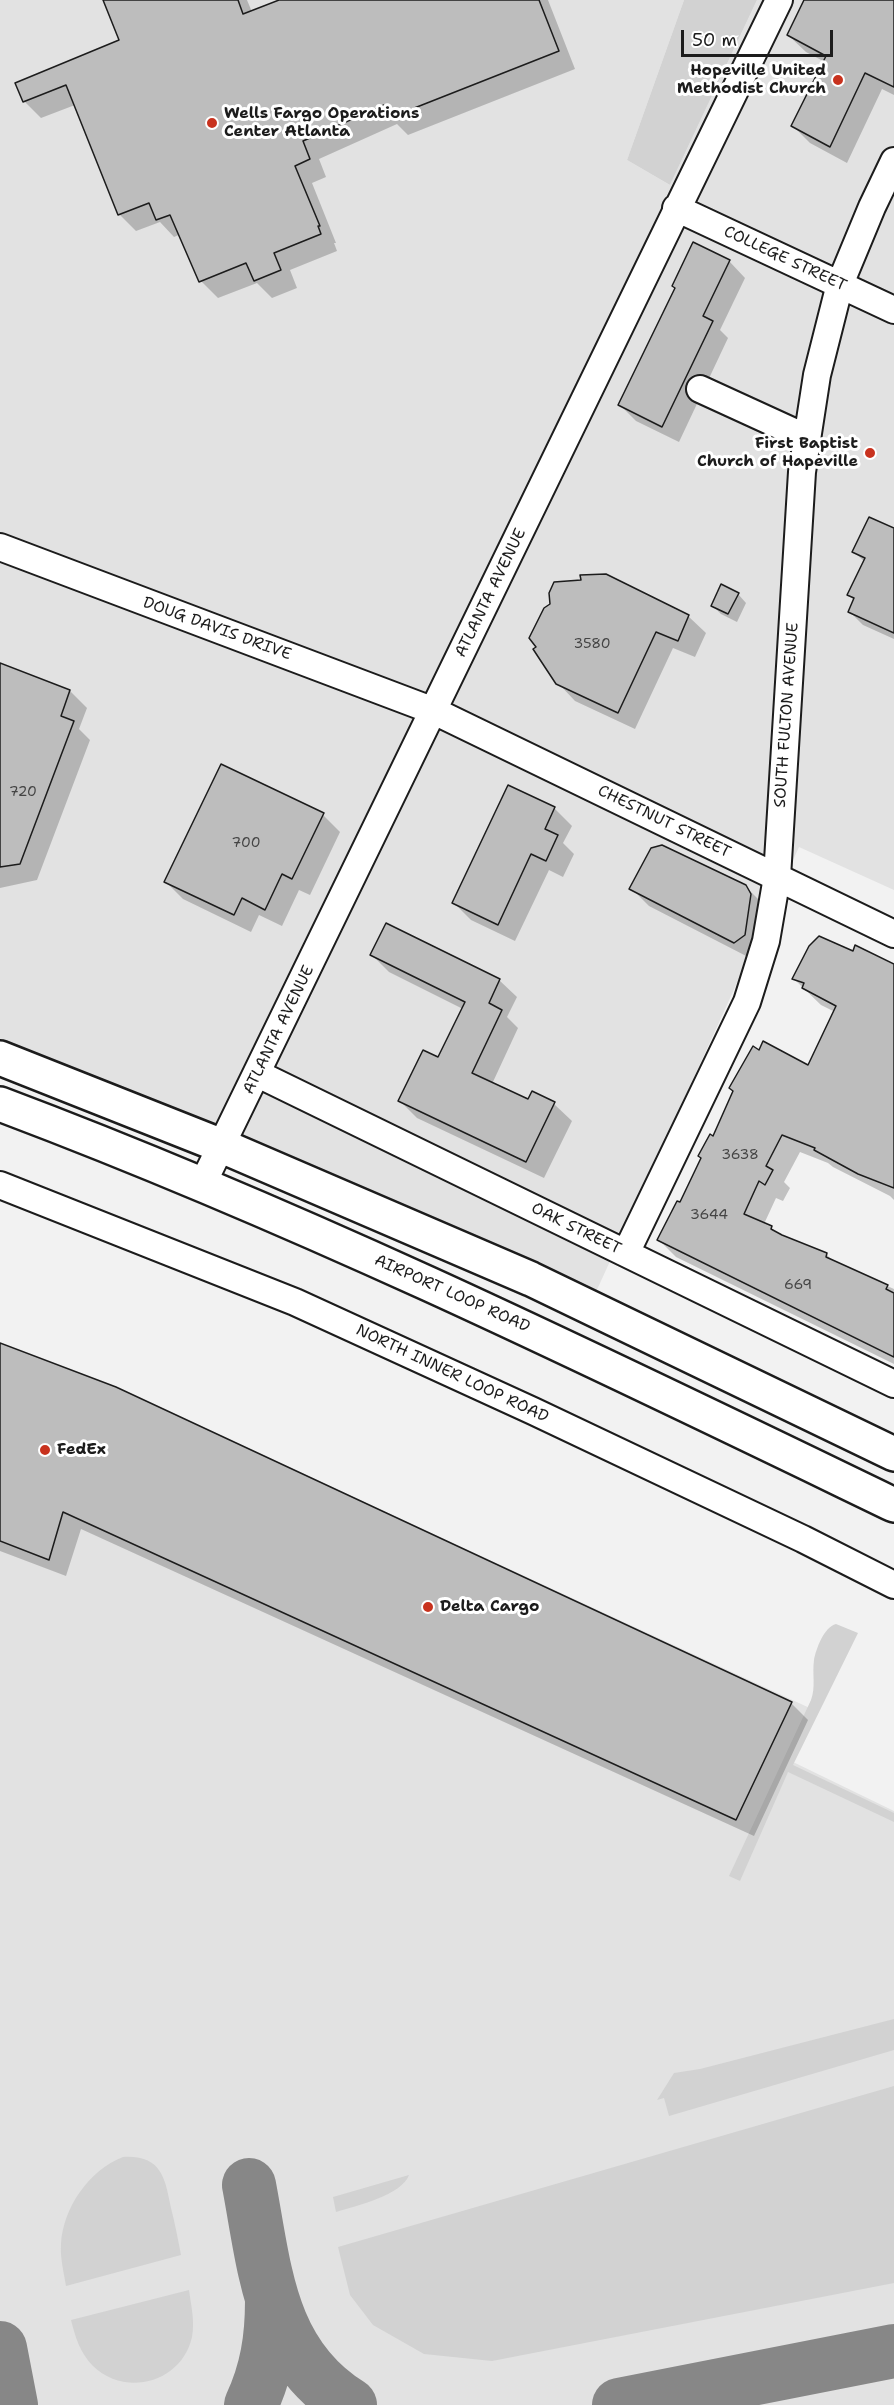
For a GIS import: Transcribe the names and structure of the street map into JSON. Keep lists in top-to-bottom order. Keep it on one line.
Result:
{"streets":{"main road":["AIRPORT LOOP ROAD"],"street":["COLLEGE STREET","ATLANTA AVENUE","DOUG DAVIS DRIVE","SOUTH FULTON AVENUE","CHESTNUT STREET","OAK STREET","NORTH INNER LOOP ROAD"]},"crossings":[["COLLEGE STREET","ATLANTA AVENUE"],["COLLEGE STREET","SOUTH FULTON AVENUE"],["ATLANTA AVENUE","DOUG DAVIS DRIVE"],["ATLANTA AVENUE","CHESTNUT STREET"],["ATLANTA AVENUE","OAK STREET"],["ATLANTA AVENUE","AIRPORT LOOP ROAD"],["DOUG DAVIS DRIVE","CHESTNUT STREET"],["SOUTH FULTON AVENUE","CHESTNUT STREET"],["SOUTH FULTON AVENUE","OAK STREET"]],"places":["Hopeville United Methodist Church","Wells Fargo Operations Center Atlanta","First Baptist Church of Hapeville","FedEx","Delta Cargo"],"house_numbers":["3580","720","700","3638","3644","669"],"scale_bar":"50 m"}
